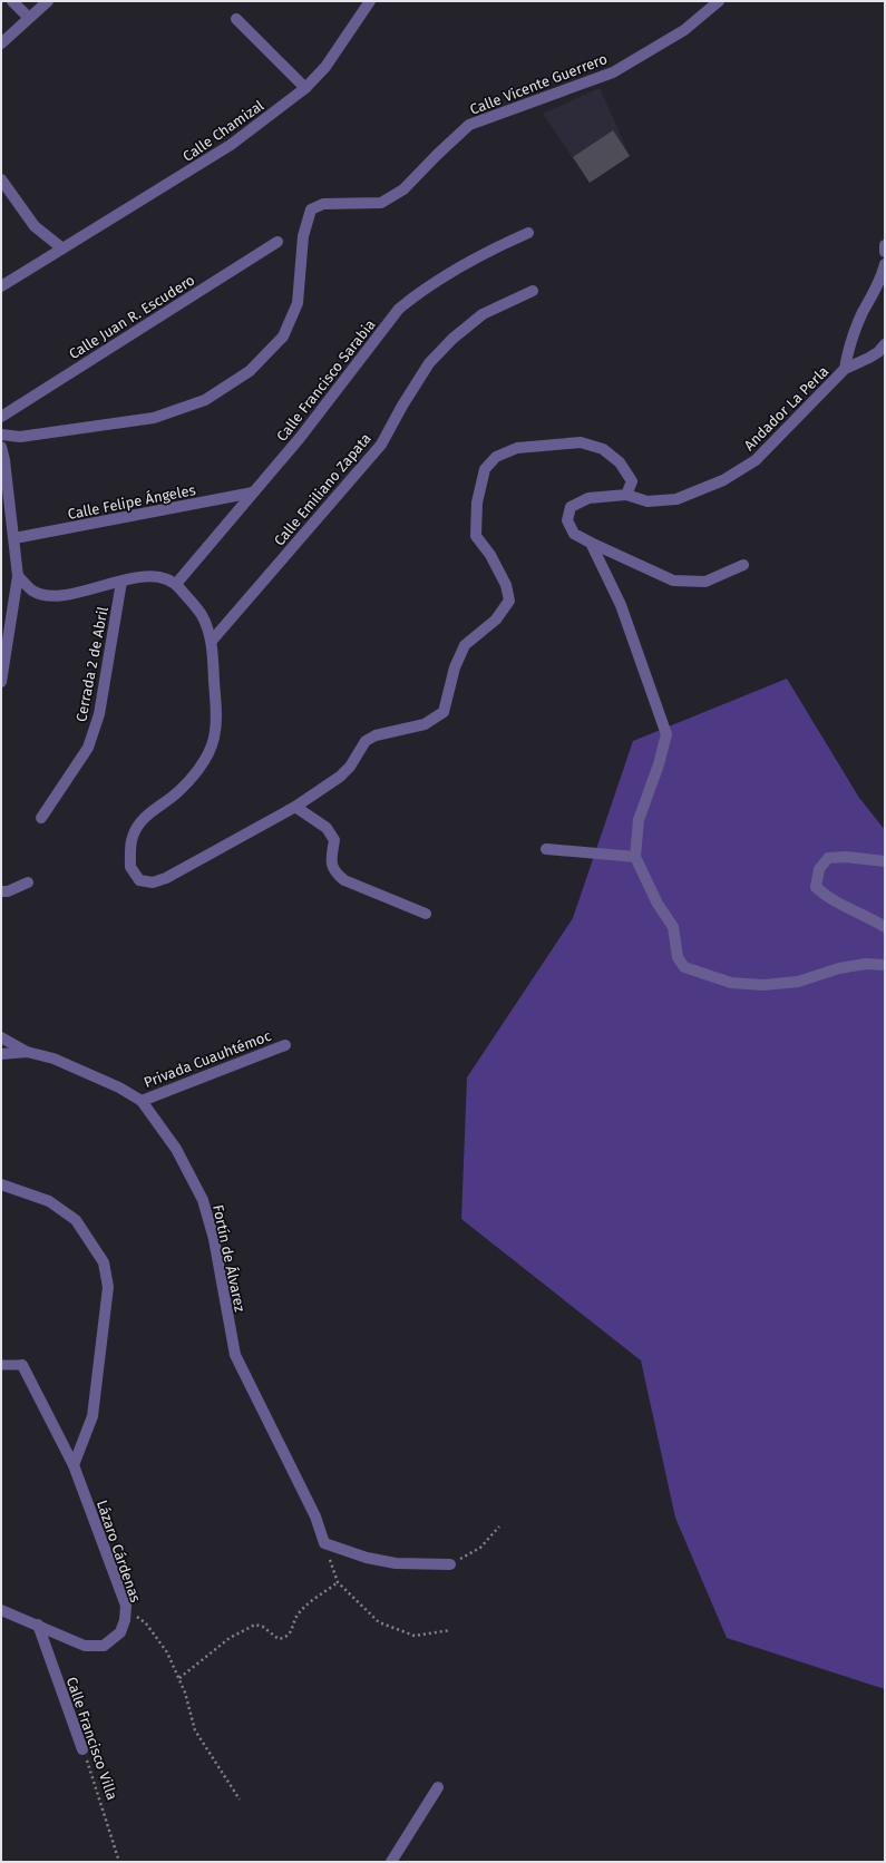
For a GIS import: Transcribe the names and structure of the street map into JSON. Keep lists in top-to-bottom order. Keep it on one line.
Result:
{"streets":{"street":["Calle Vicente Guerrero","Calle Chamizal","Calle Juan R. Escudero","Calle Francisco Sarabia","Andador La Perla","Calle Emiliano Zapata","Calle Felipe Ángeles","Cerrada 2 de Abril","Privada Cuauhtémoc","Fortín de Álvarez","Lázaro Cárdenas","Calle Francisco Villa"]},"crossings":[["Calle Francisco Sarabia","Calle Felipe Ángeles"],["Privada Cuauhtémoc","Fortín de Álvarez"],["Lázaro Cárdenas","Calle Francisco Villa"]]}
